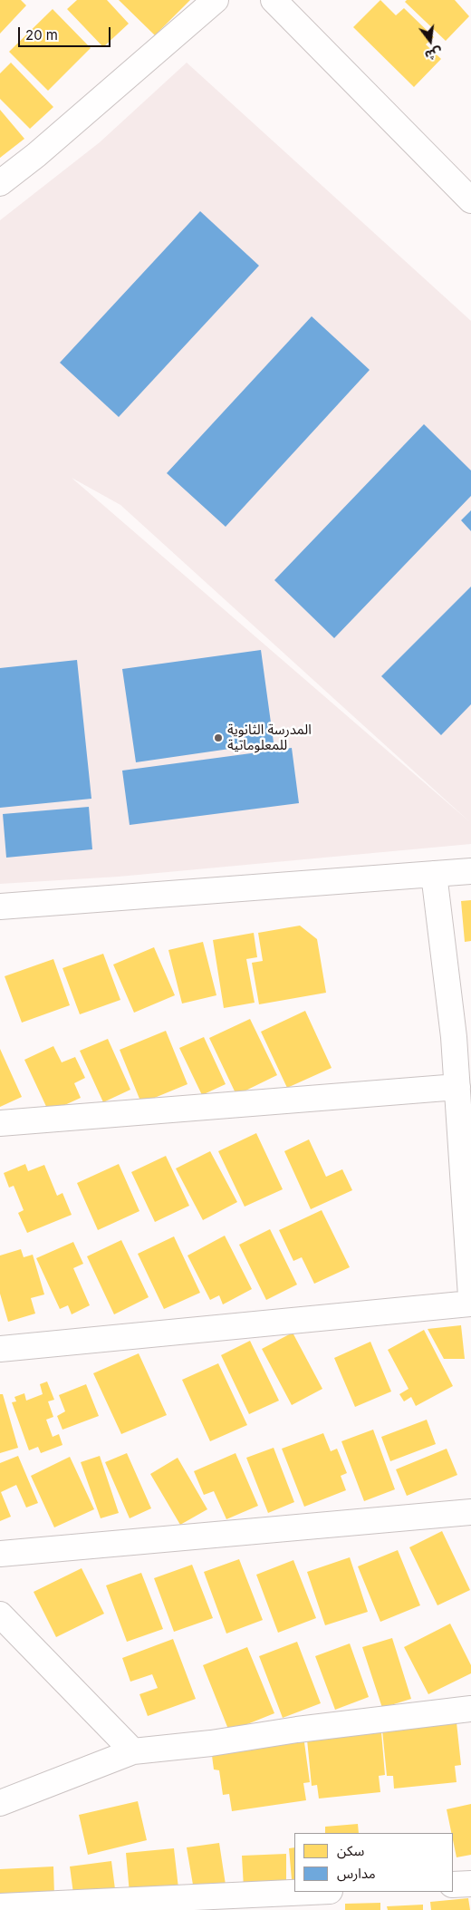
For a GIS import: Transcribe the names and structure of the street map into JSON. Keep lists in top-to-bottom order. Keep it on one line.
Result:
{"places":["المدرسة الثانوية للمعلوماتية"],"legend":["سكن","مدارس"],"scale_bar":"20 m","north":"bottom"}
